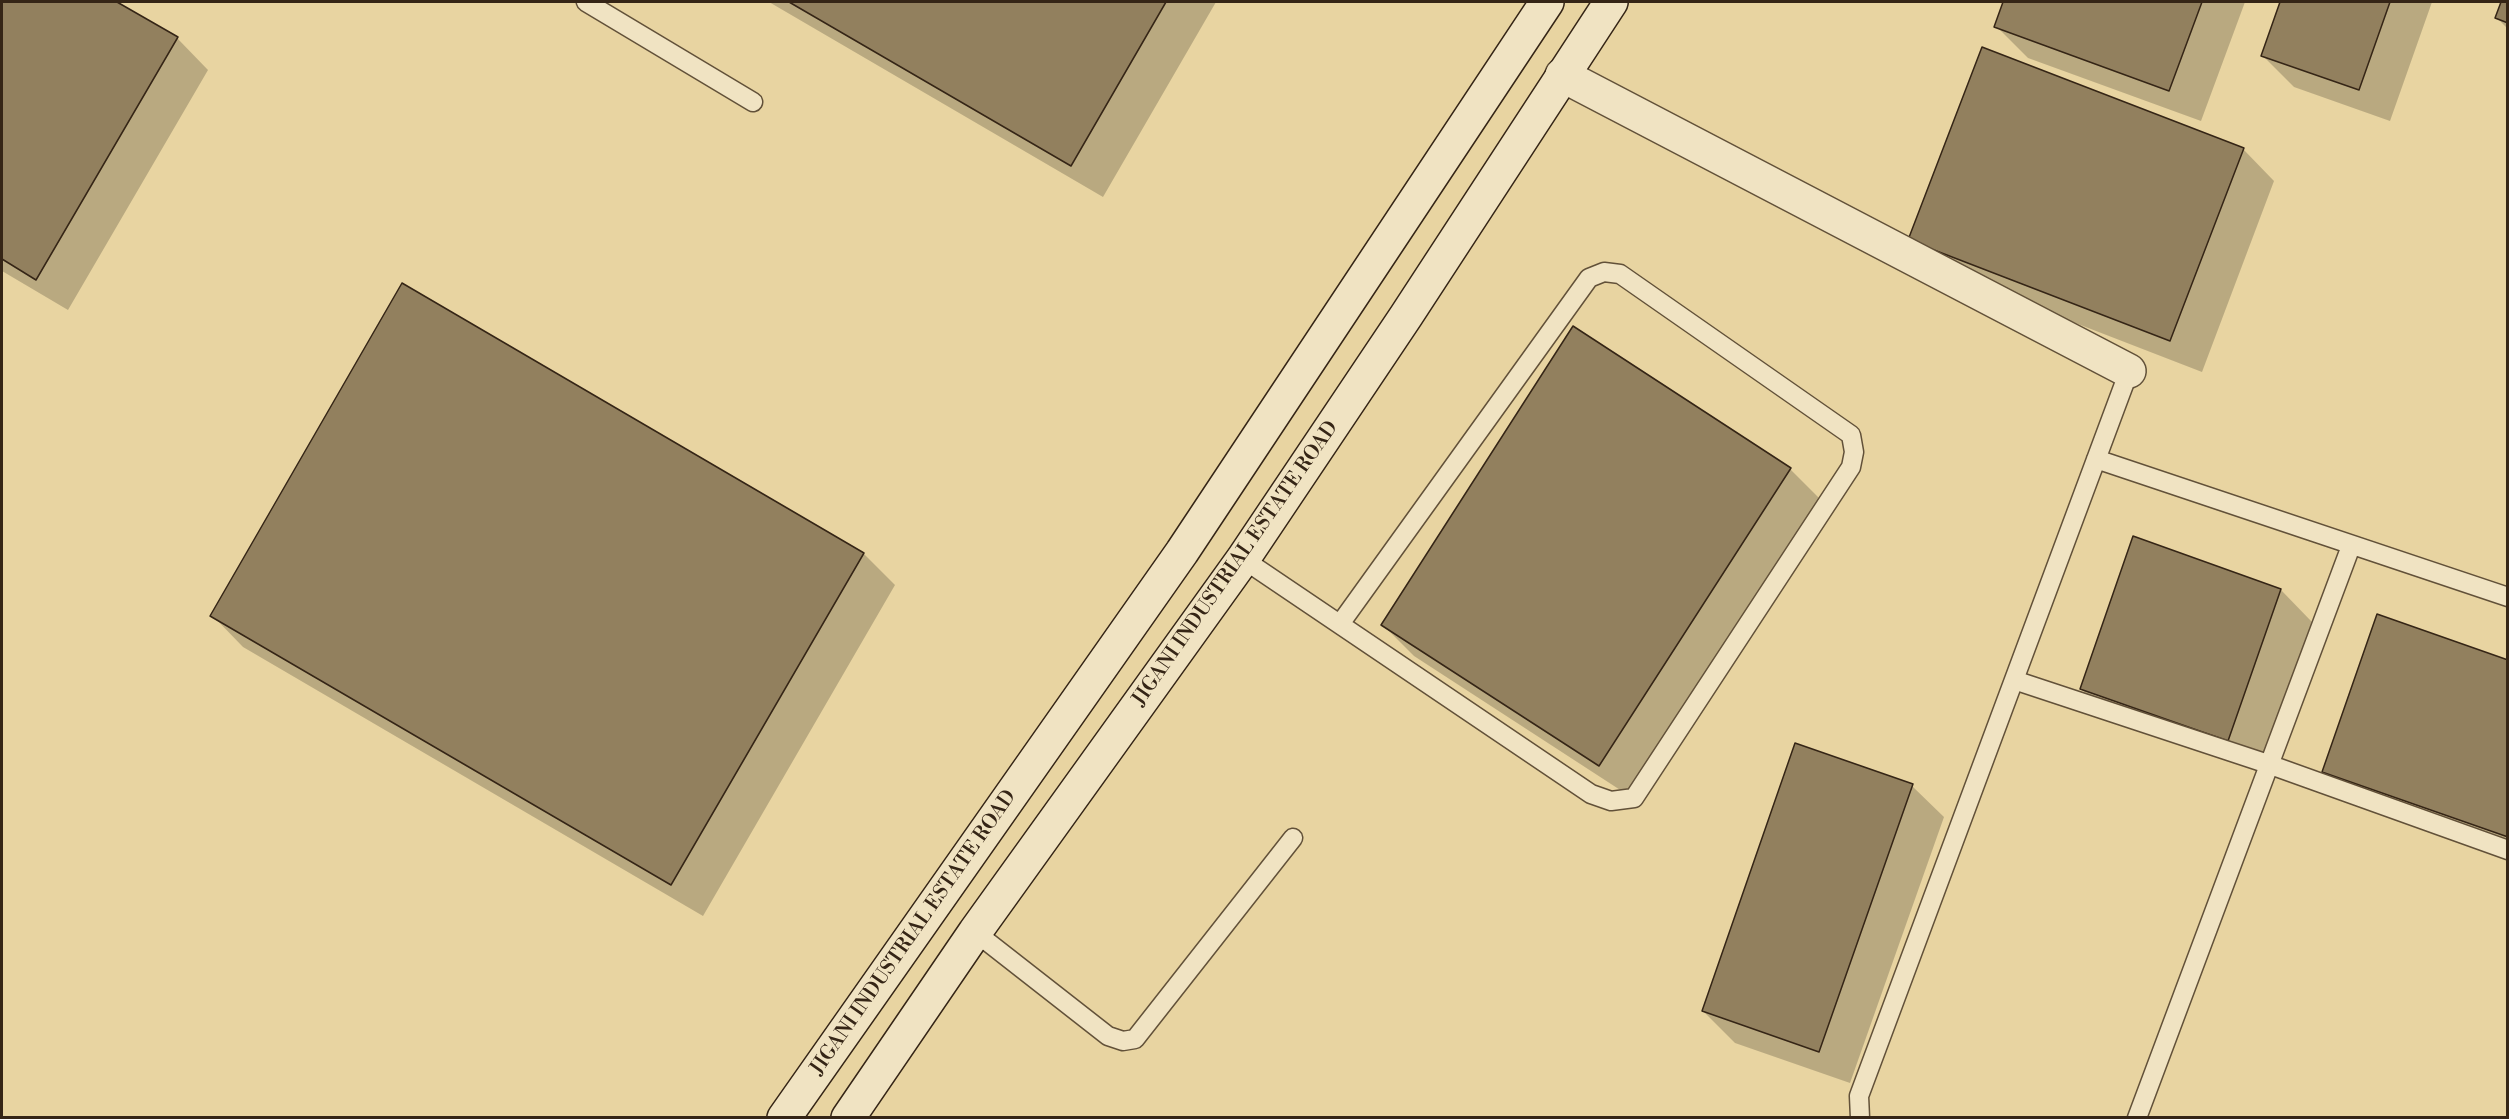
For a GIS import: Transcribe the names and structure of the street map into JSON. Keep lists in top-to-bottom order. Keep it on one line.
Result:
{"streets":{"main road":["JIGANI INDUSTRIAL ESTATE ROAD"]}}
